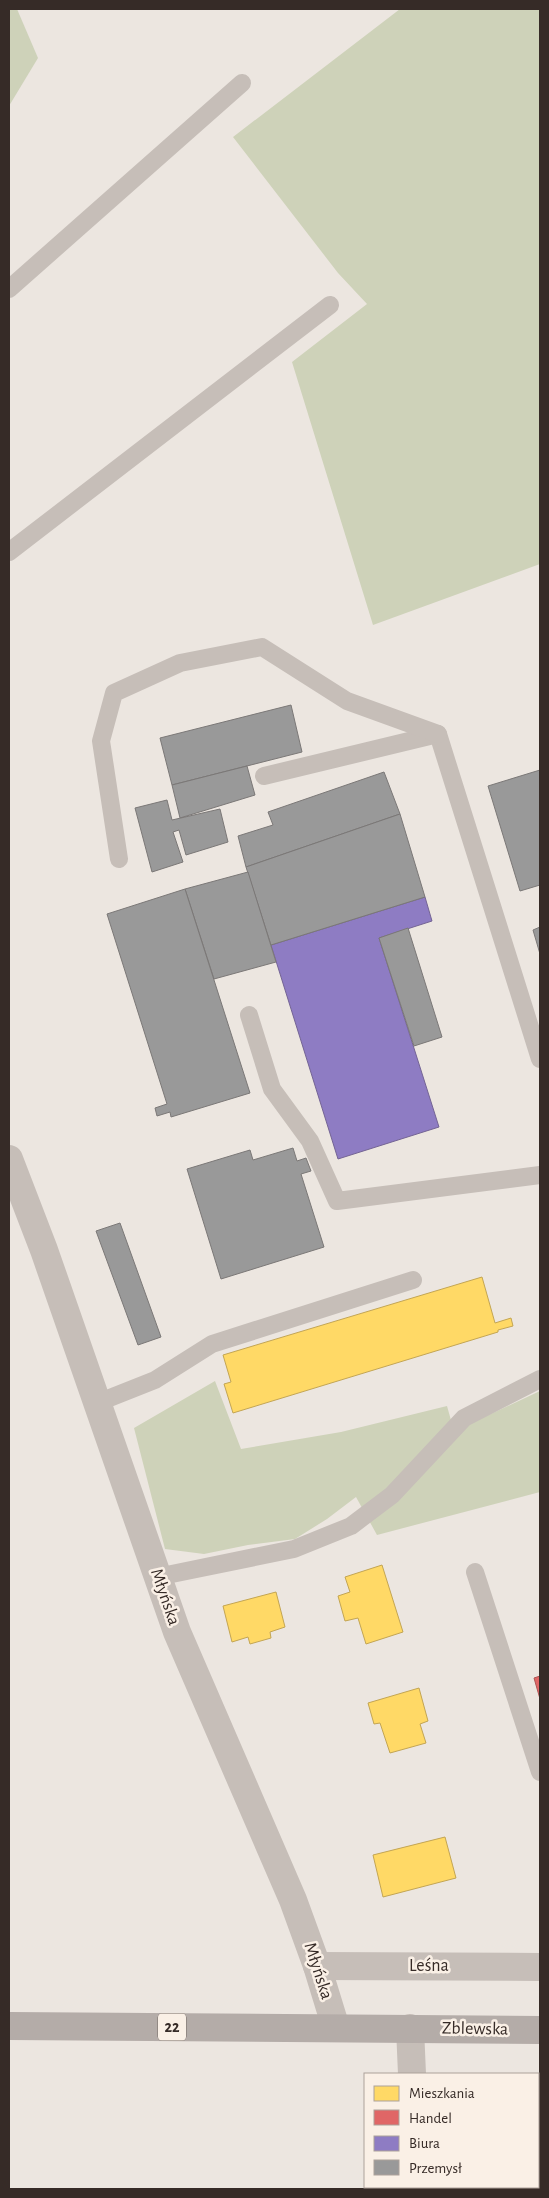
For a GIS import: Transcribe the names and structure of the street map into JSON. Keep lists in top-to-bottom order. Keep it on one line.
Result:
{"streets":{"main road":["22","Zblewska"],"street":["Młyńska","Leśna"]},"crossings":[["Młyńska","Leśna"],["Młyńska","22"],["22","Zblewska"]],"legend":["Mieszkania","Handel","Biura","Przemysł"]}
